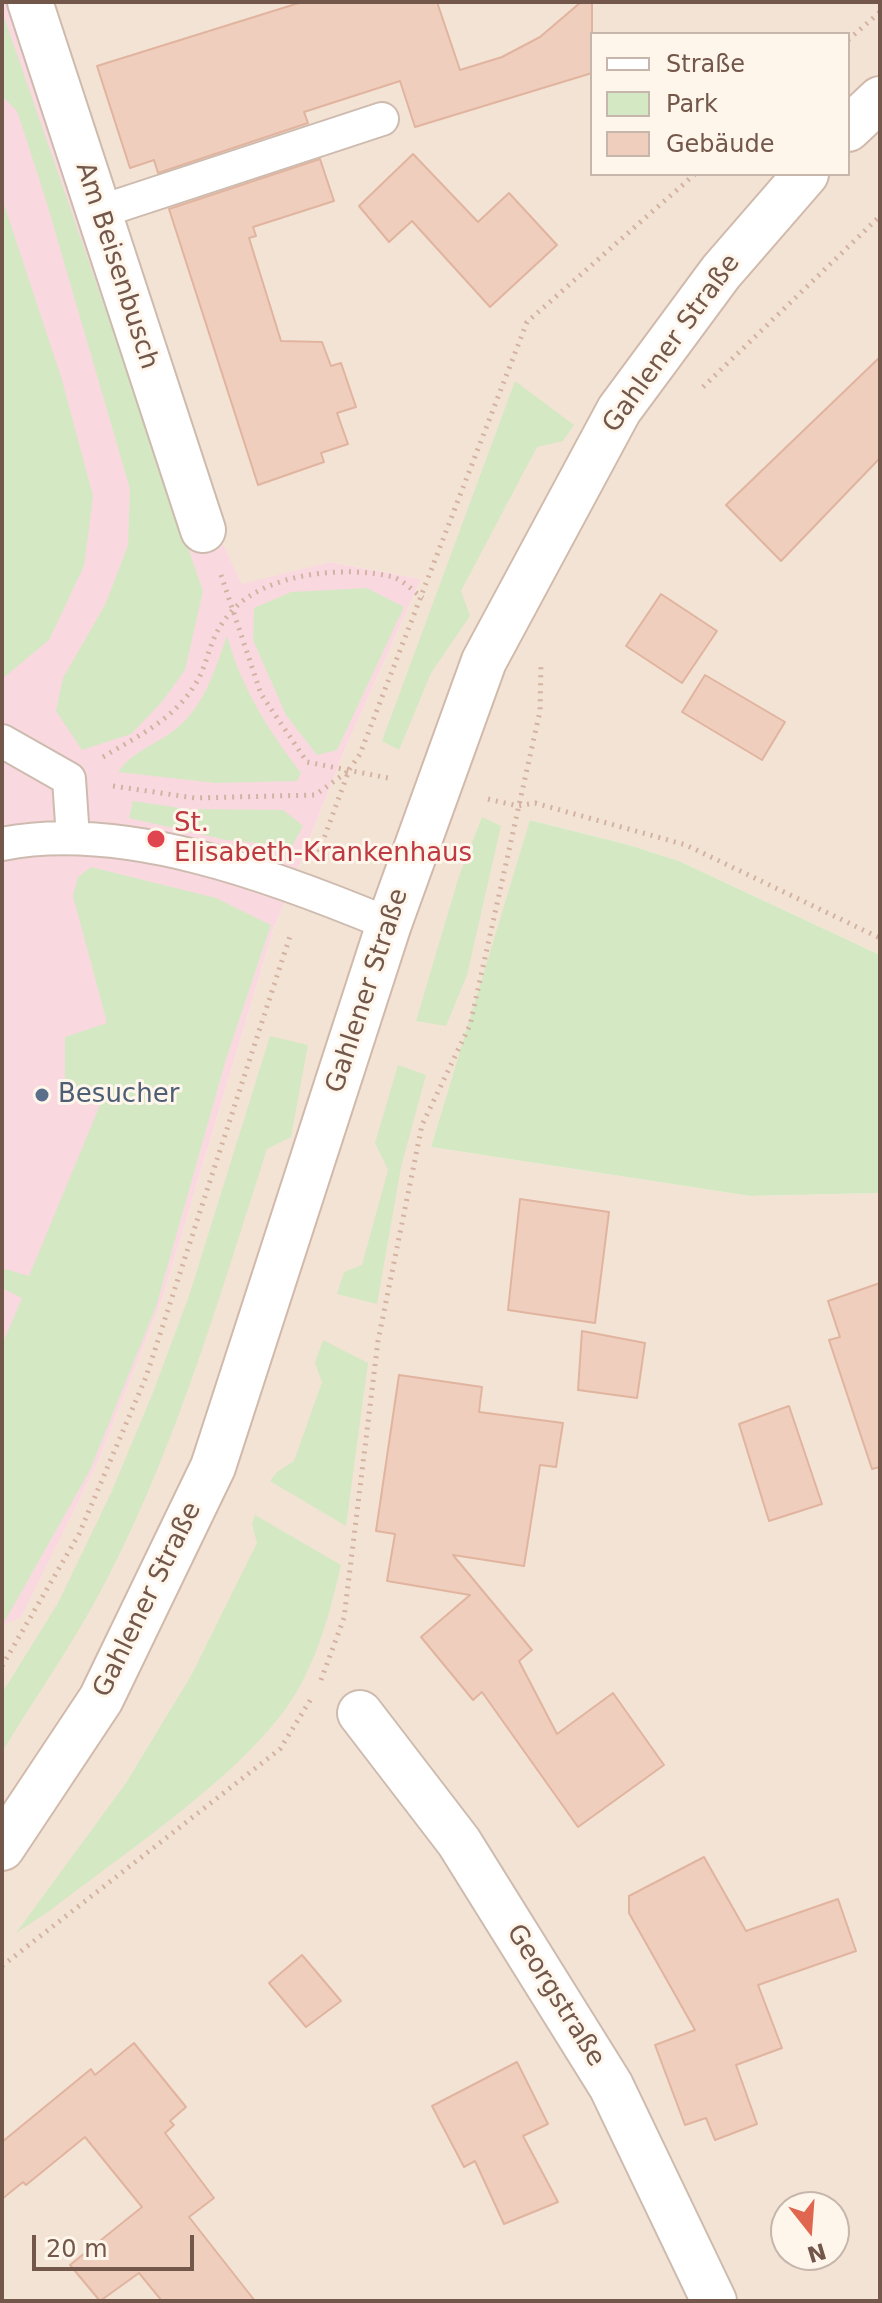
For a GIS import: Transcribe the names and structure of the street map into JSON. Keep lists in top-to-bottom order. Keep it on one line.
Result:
{"streets":{"main road":["Am Beisenbusch","Gahlener Straße","Georgstraße"]},"places":["St. Elisabeth-Krankenhaus","Besucher"],"legend":["Straße","Park","Gebäude"],"scale_bar":"20 m","north":"bottom"}
